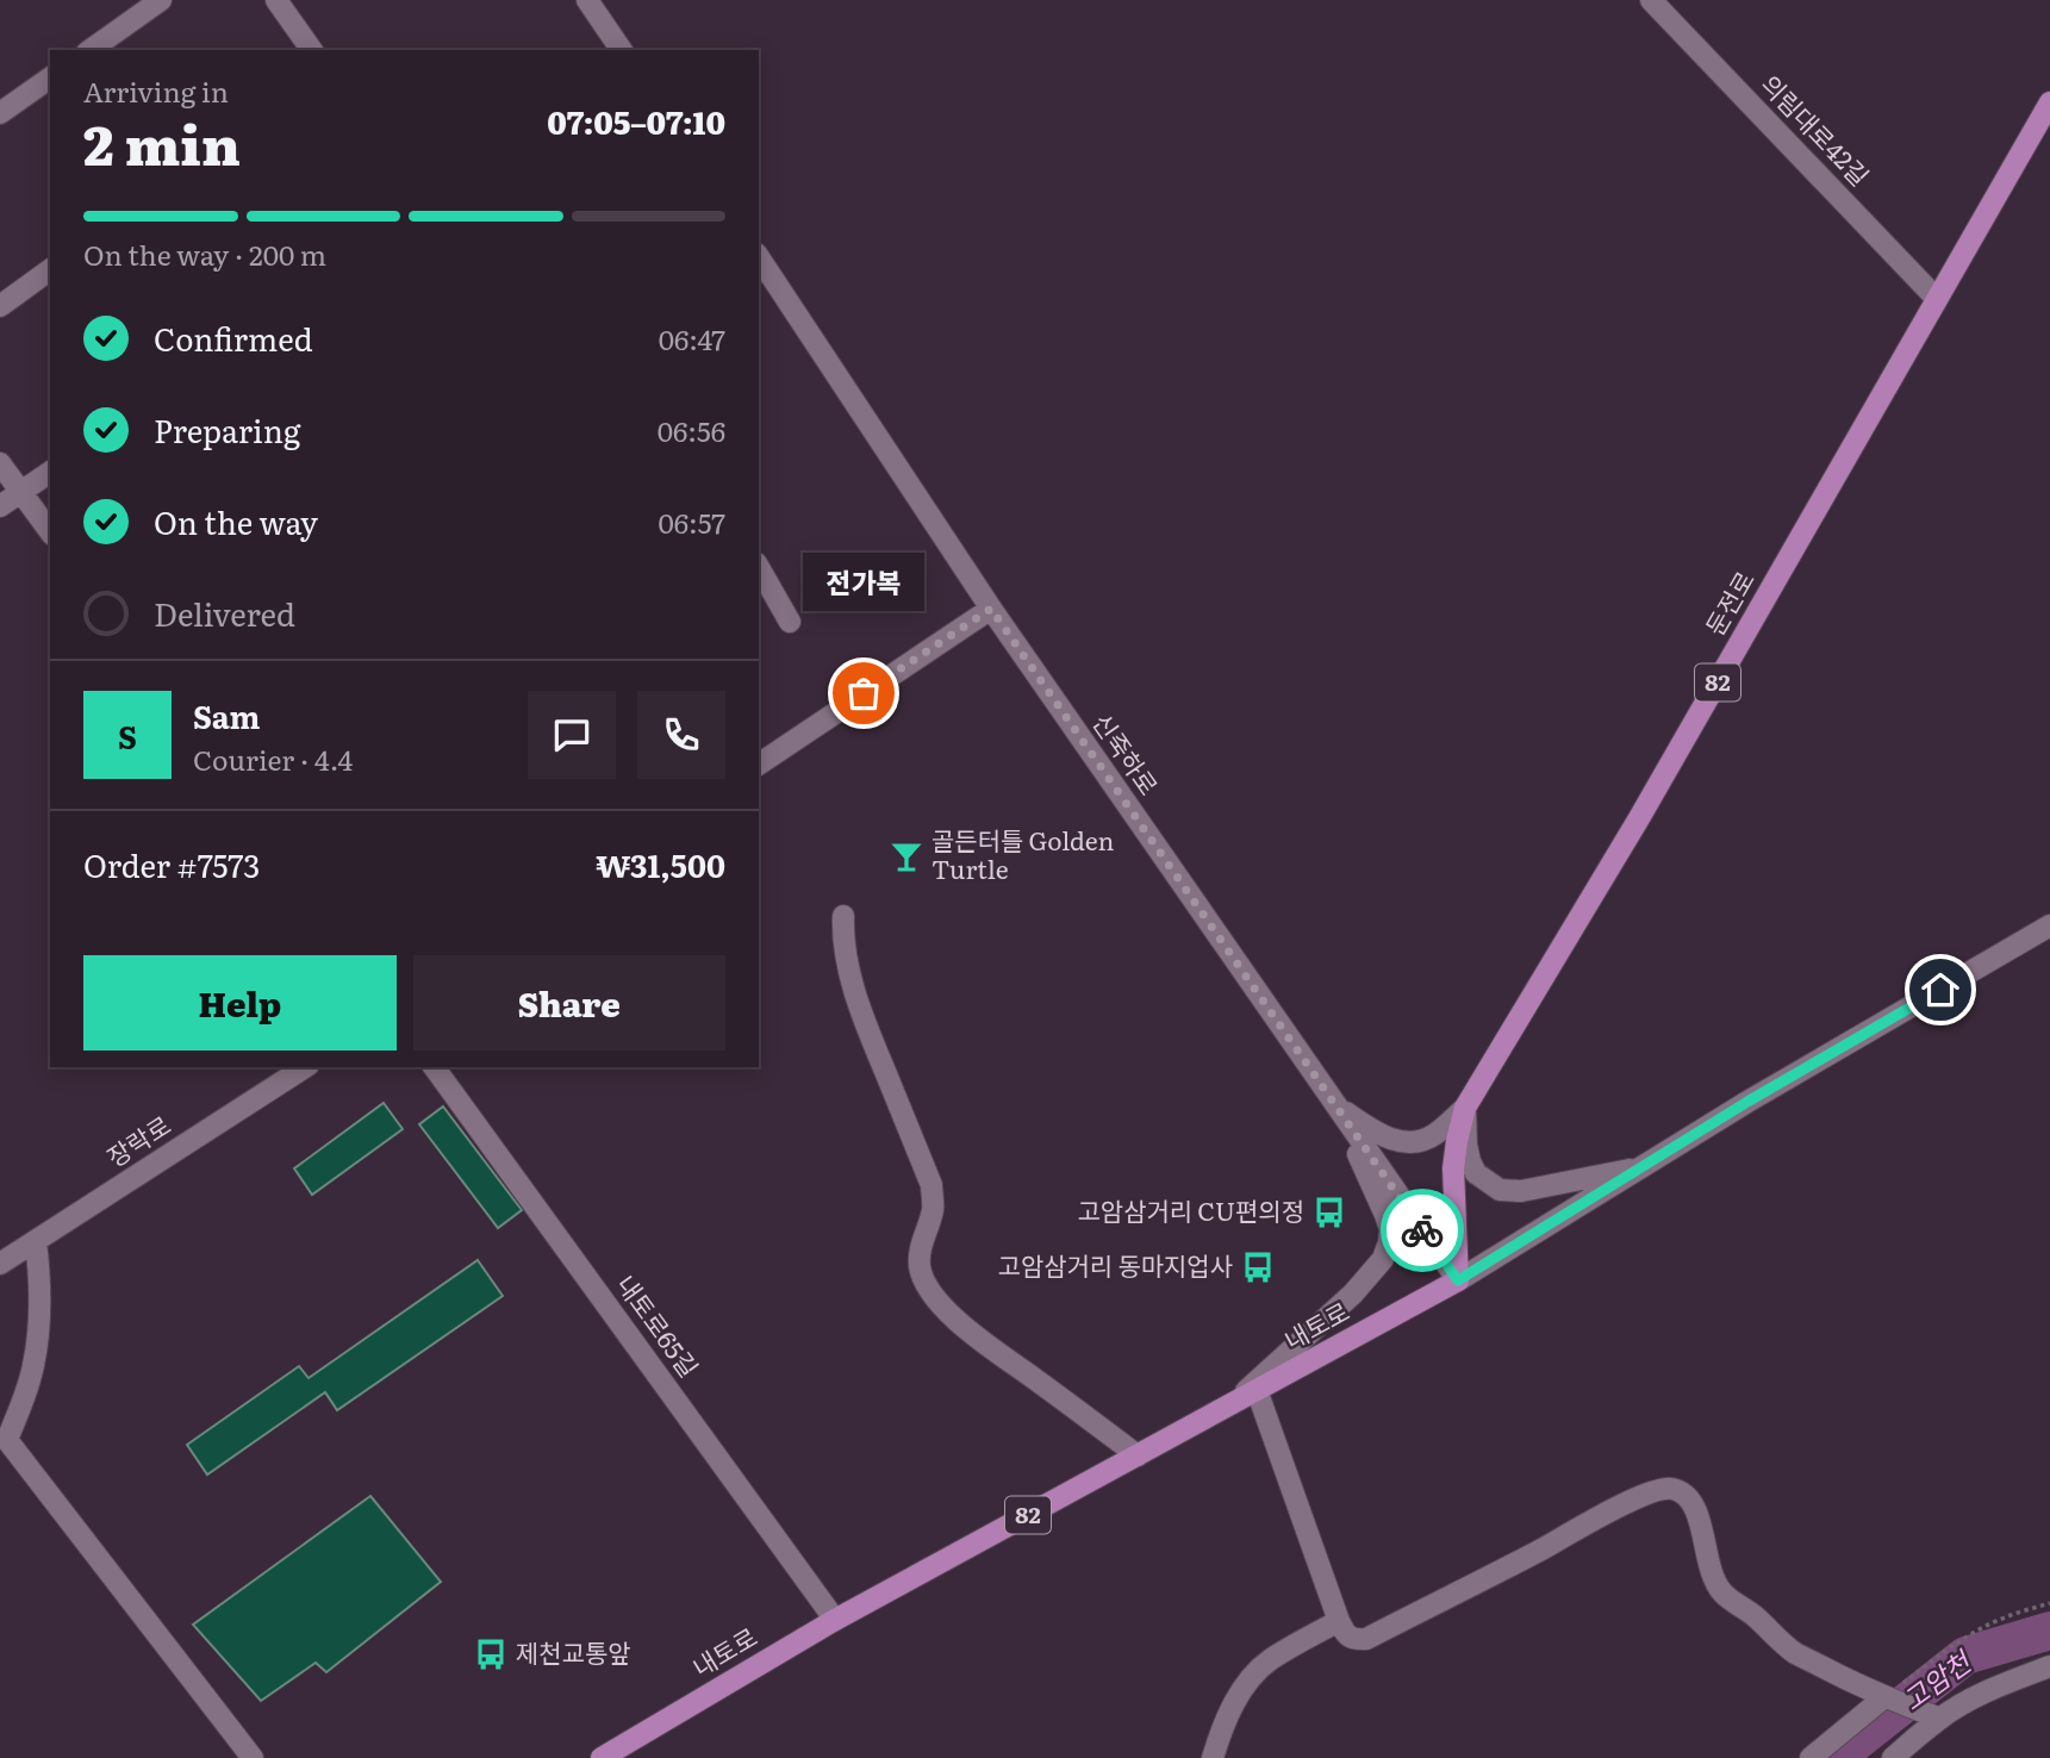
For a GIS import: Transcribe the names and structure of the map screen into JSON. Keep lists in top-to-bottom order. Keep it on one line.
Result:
{"streets":{"main road":["둔전로","82","내토로"],"street":["의림대로42길","신죽하로","장락로","내토로65길"]},"crossings":[["의림대로42길","둔전로"],["둔전로","신죽하로"],["둔전로","내토로"],["신죽하로","내토로"],["내토로65길","내토로"]],"water":["고암천"],"places":{"other":["전가복"],"bar":["골든터틀 Golden Turtle"],"bus stop":["고암삼거리 CU편의정","고암삼거리 동마지업사","제천교통앞"]},"page":{"heading":["2 min","Arriving in","07:05–07:10"],"panel":["Sam","Courier · 4.4","Order #7573","₩31,500"],"bar":"On the way · 200 m","list":[["Confirmed","06:47"],["Preparing","06:56"],["On the way","06:57"],"Delivered"],"bubble":"전가복","round":"S","buttons":["Help","Share"]}}
